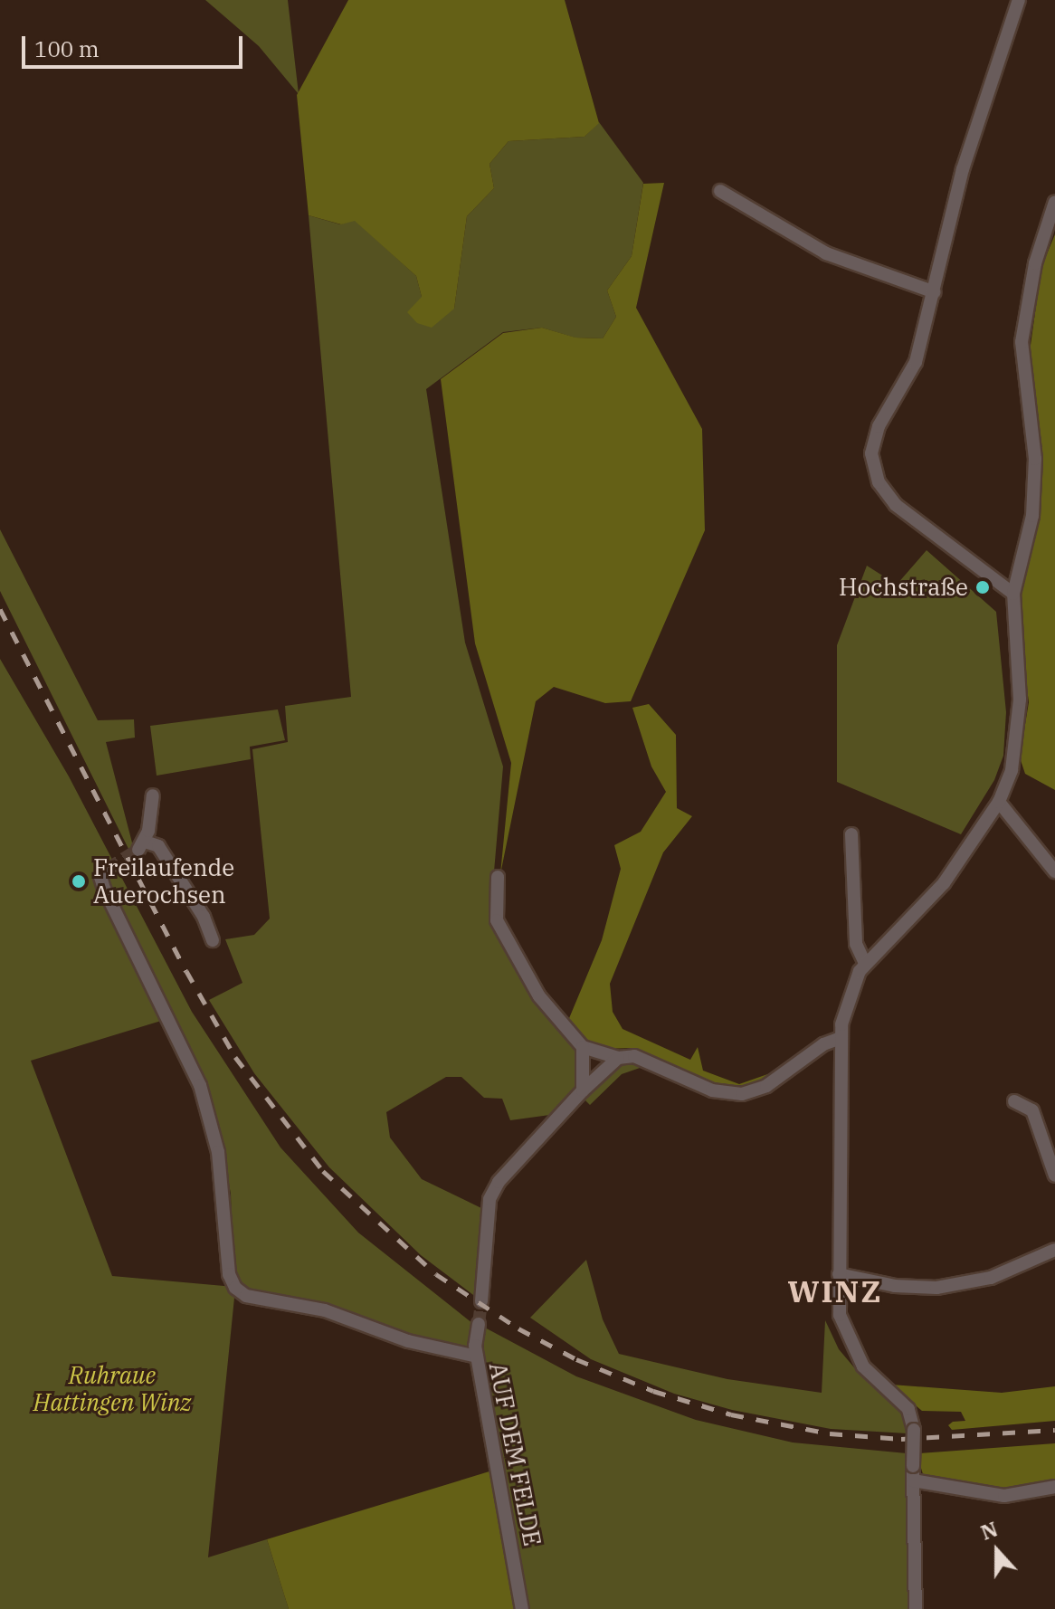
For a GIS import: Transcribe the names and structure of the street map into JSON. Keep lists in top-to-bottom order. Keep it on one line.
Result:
{"streets":{"street":["AUF DEM FELDE"]},"districts":["WINZ"],"parks":["Ruhraue Hattingen Winz"],"places":["Hochstraße","Freilaufende Auerochsen"],"scale_bar":"100 m","north":"top"}
